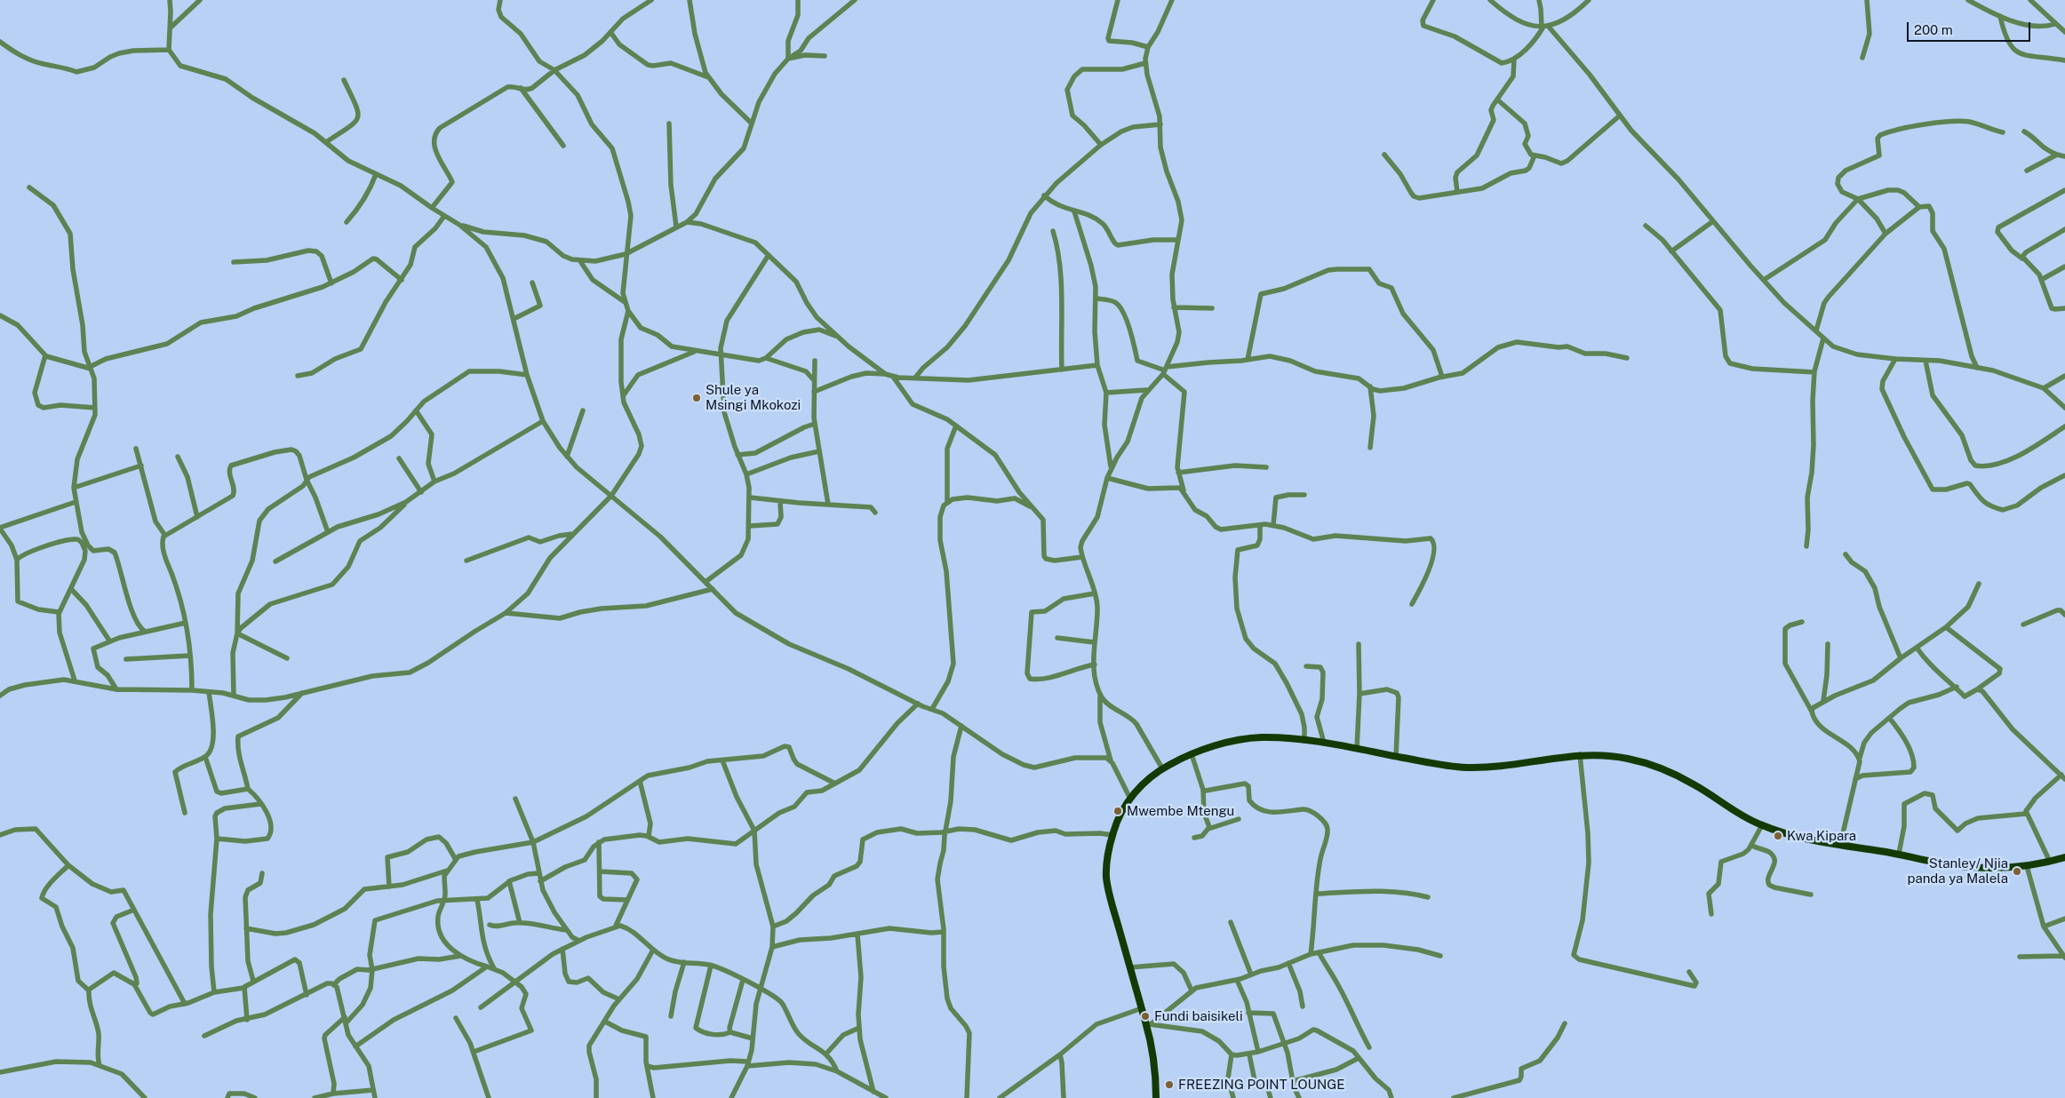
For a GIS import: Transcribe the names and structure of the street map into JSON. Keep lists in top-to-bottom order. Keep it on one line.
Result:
{"places":["Shule ya Msingi Mkokozi","Mwembe Mtengu","Kwa Kipara","Stanley/ Njia panda ya Malela","Fundi baisikeli","FREEZING POINT LOUNGE"],"scale_bar":"200 m"}
